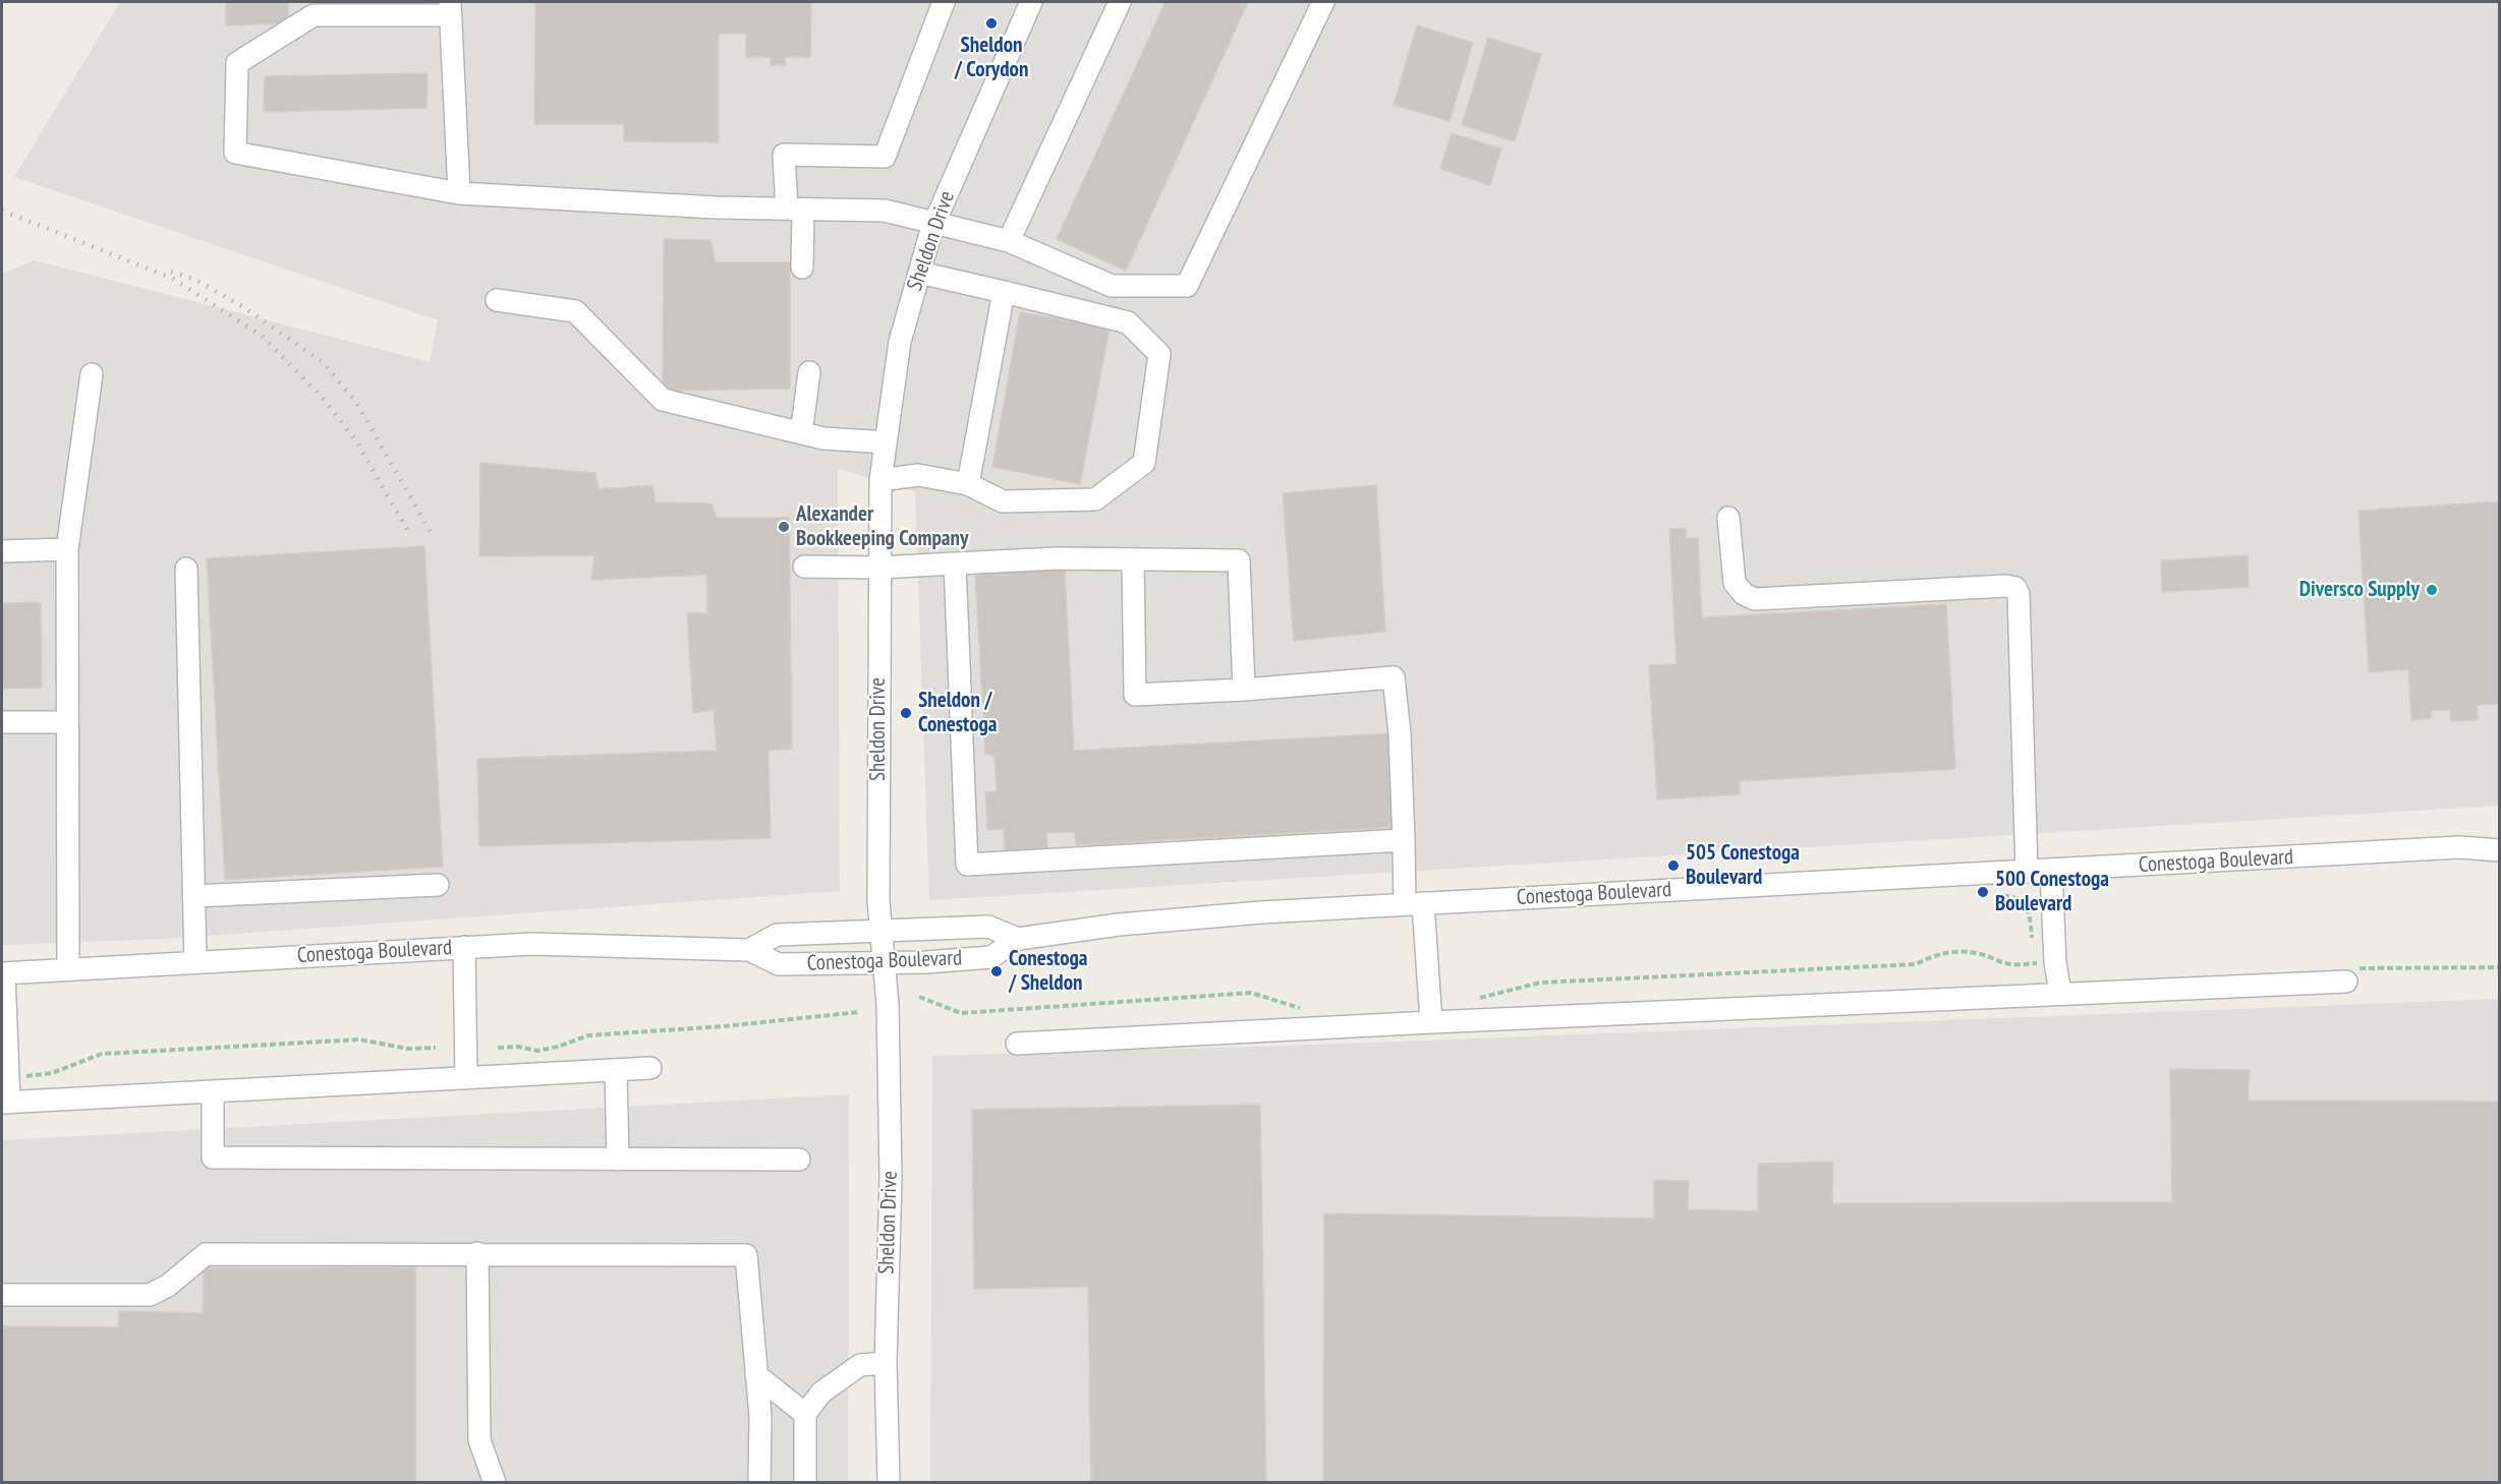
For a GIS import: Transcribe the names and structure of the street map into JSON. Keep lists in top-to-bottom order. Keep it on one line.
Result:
{"streets":{"street":["Sheldon Drive","Conestoga Boulevard"]},"crossings":[["Sheldon Drive","Conestoga Boulevard"]],"places":["Sheldon / Corydon","Alexander Bookkeeping Company","Diversco Supply","Sheldon / Conestoga","505 Conestoga Boulevard","500 Conestoga Boulevard","Conestoga / Sheldon"]}
